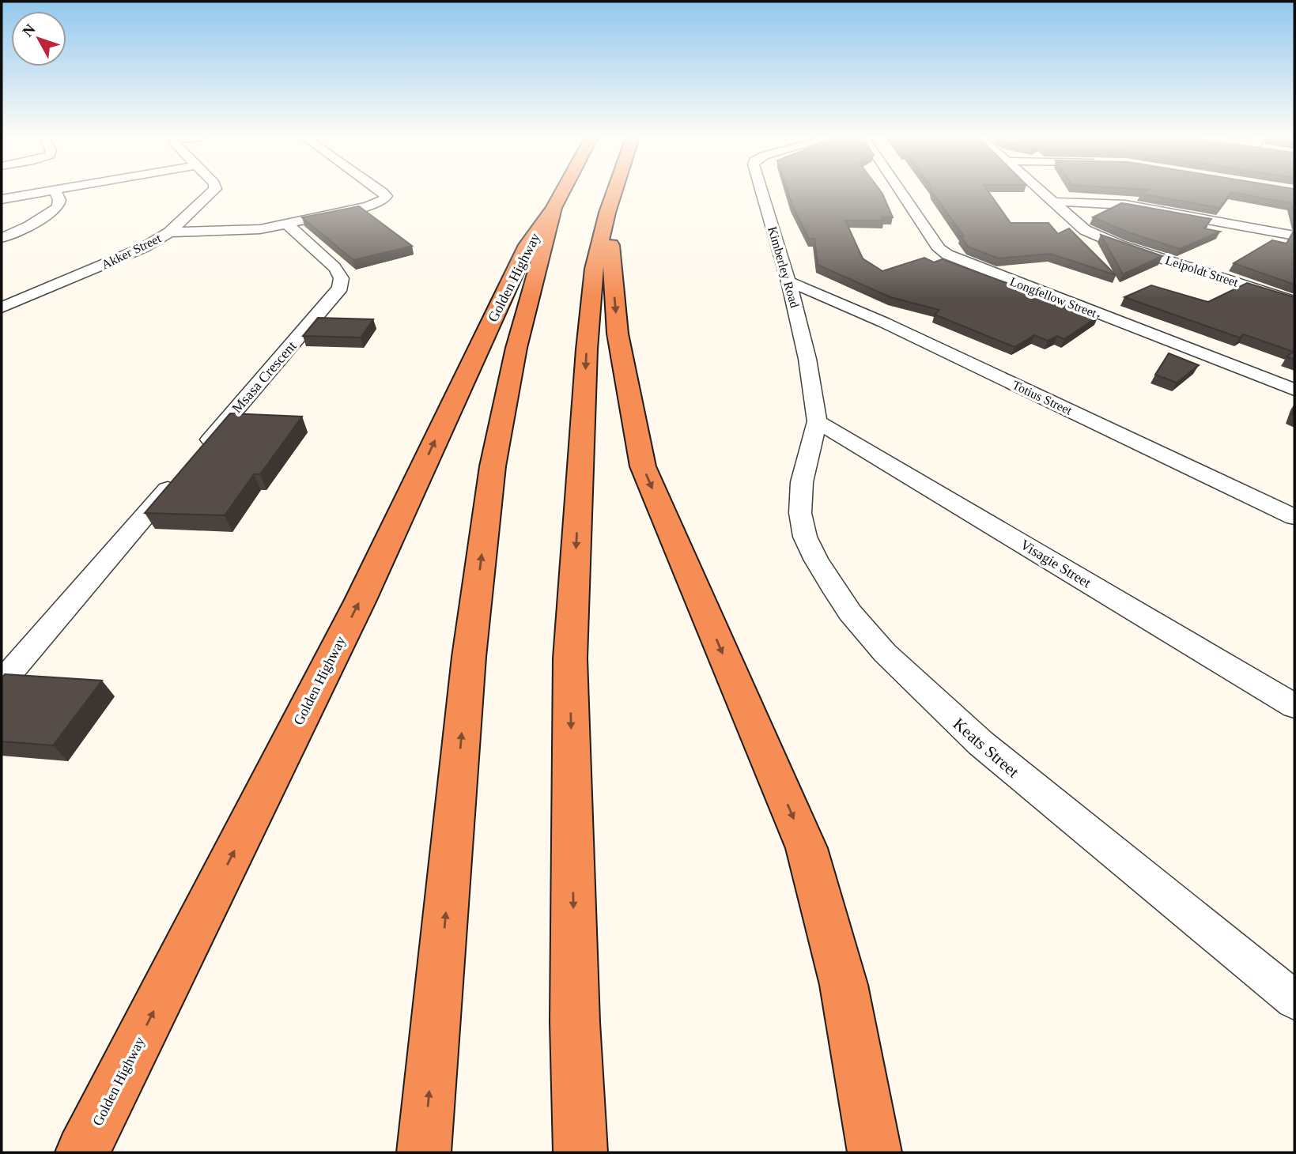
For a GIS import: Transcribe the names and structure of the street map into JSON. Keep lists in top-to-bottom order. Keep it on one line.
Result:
{"streets":{"highway":["Golden Highway"],"street":["Akker Street","Kimberley Road","Leipoldt Street","Longfellow Street","Msasa Crescent","Totius Street","Visagie Street","Keats Street"]},"crossings":[["Kimberley Road","Totius Street"],["Kimberley Road","Visagie Street"],["Kimberley Road","Keats Street"],["Visagie Street","Keats Street"]],"north":"top left"}
